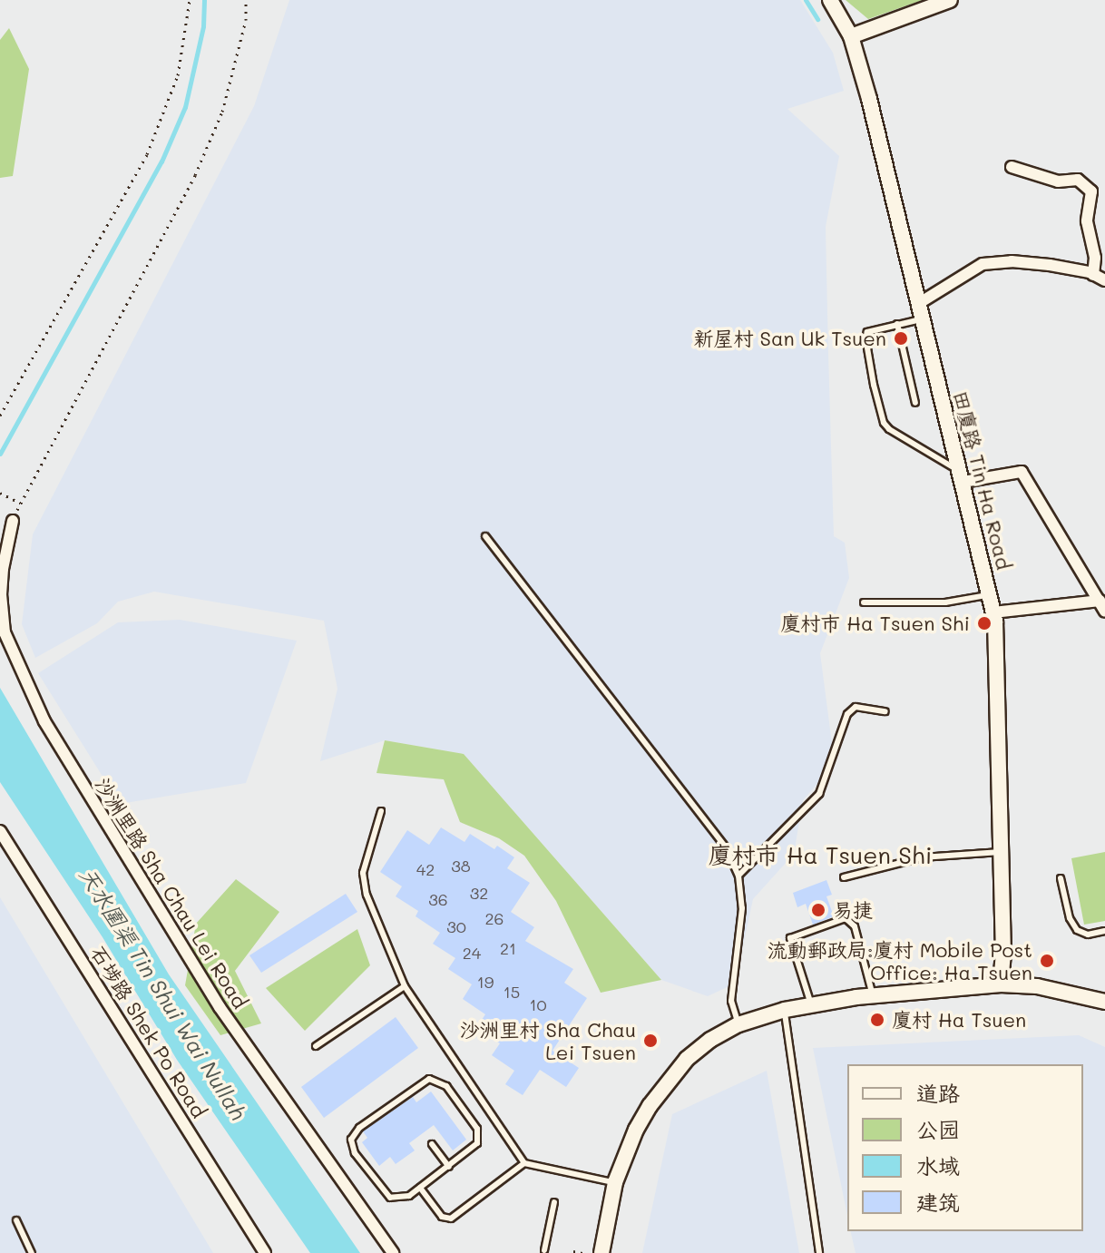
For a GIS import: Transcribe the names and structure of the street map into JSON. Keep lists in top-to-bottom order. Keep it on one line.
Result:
{"streets":{"street":["田廈路 Tin Ha Road","沙洲里路 Sha Chau Lei Road","石埗路 Shek Po Road"]},"districts":["廈村市 Ha Tsuen Shi"],"water":["天水圍渠 Tin Shui Wai Nullah"],"places":["新屋村 San Uk Tsuen","廈村市 Ha Tsuen Shi","易捷","流動郵政局:廈村 Mobile Post Office: Ha Tsuen","廈村 Ha Tsuen","沙洲里村 Sha Chau Lei Tsuen"],"house_numbers":["38","42","32","36","26","30","21","24","19","15","10"],"legend":["道路","公园","水域","建筑"]}
